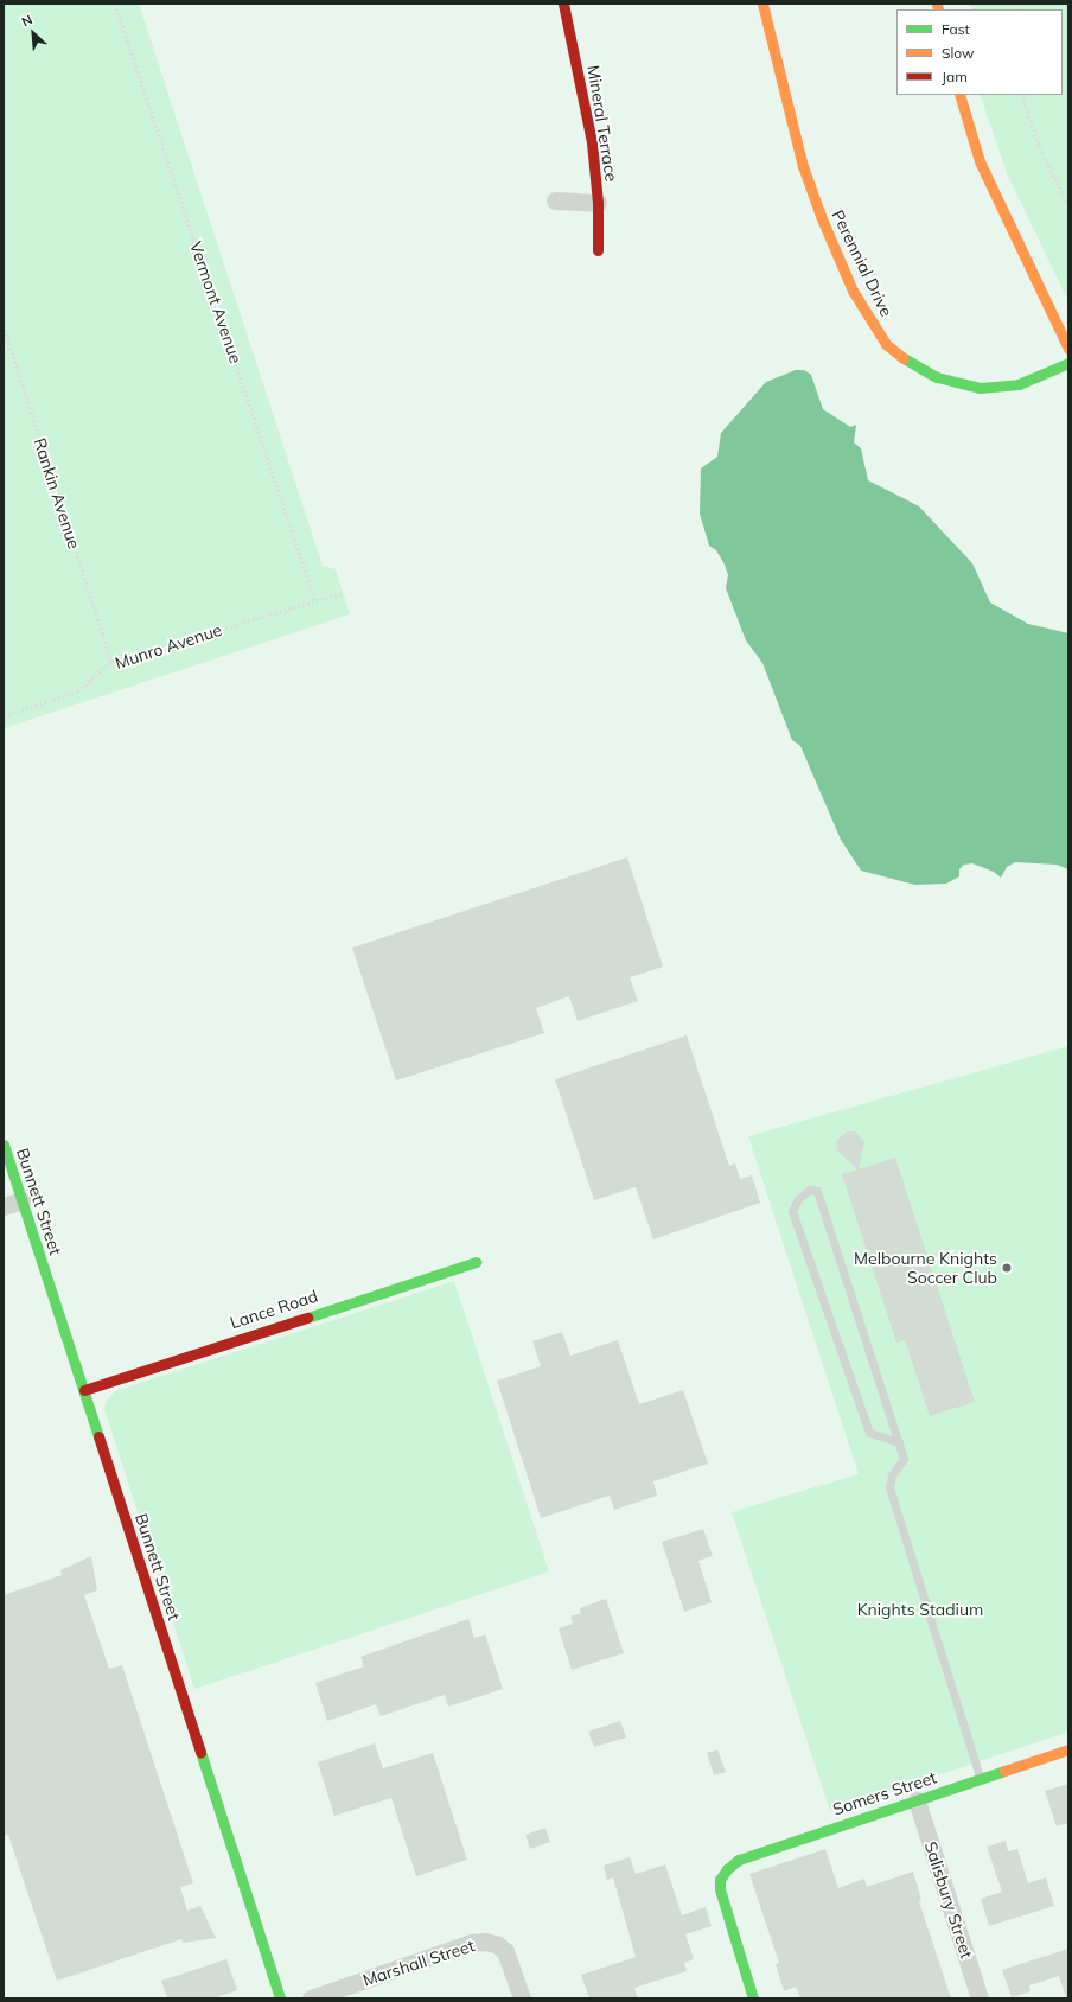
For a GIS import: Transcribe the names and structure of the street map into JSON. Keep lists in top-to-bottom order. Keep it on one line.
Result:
{"streets":{"street":["Mineral Terrace","Perennial Drive","Bunnett Street","Lance Road","Somers Street","Salisbury Street","Marshall Street"],"path":["Vermont Avenue","Rankin Avenue","Munro Avenue"]},"crossings":[["Vermont Avenue","Munro Avenue"],["Rankin Avenue","Munro Avenue"],["Bunnett Street","Lance Road"],["Somers Street","Salisbury Street"]],"parks":["Knights Stadium"],"places":["Melbourne Knights Soccer Club"],"legend":["Fast","Slow","Jam"],"north":"top left"}
